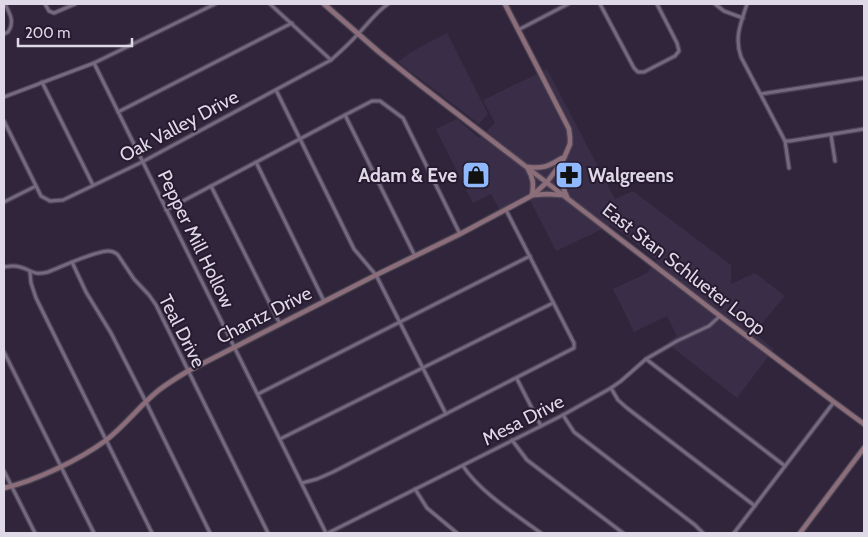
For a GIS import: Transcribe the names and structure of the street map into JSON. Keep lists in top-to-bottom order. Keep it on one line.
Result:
{"streets":{"main road":["East Stan Schlueter Loop","Chantz Drive"],"street":["Oak Valley Drive","Pepper Mill Hollow","Teal Drive","Mesa Drive"]},"crossings":[["Oak Valley Drive","Pepper Mill Hollow"],["Oak Valley Drive","East Stan Schlueter Loop"],["Pepper Mill Hollow","Chantz Drive"],["Pepper Mill Hollow","Mesa Drive"],["East Stan Schlueter Loop","Chantz Drive"],["East Stan Schlueter Loop","Mesa Drive"],["Chantz Drive","Teal Drive"]],"places":{"shop":["Adam & Eve"],"pharmacy":["Walgreens"]},"scale_bar":"200 m"}
